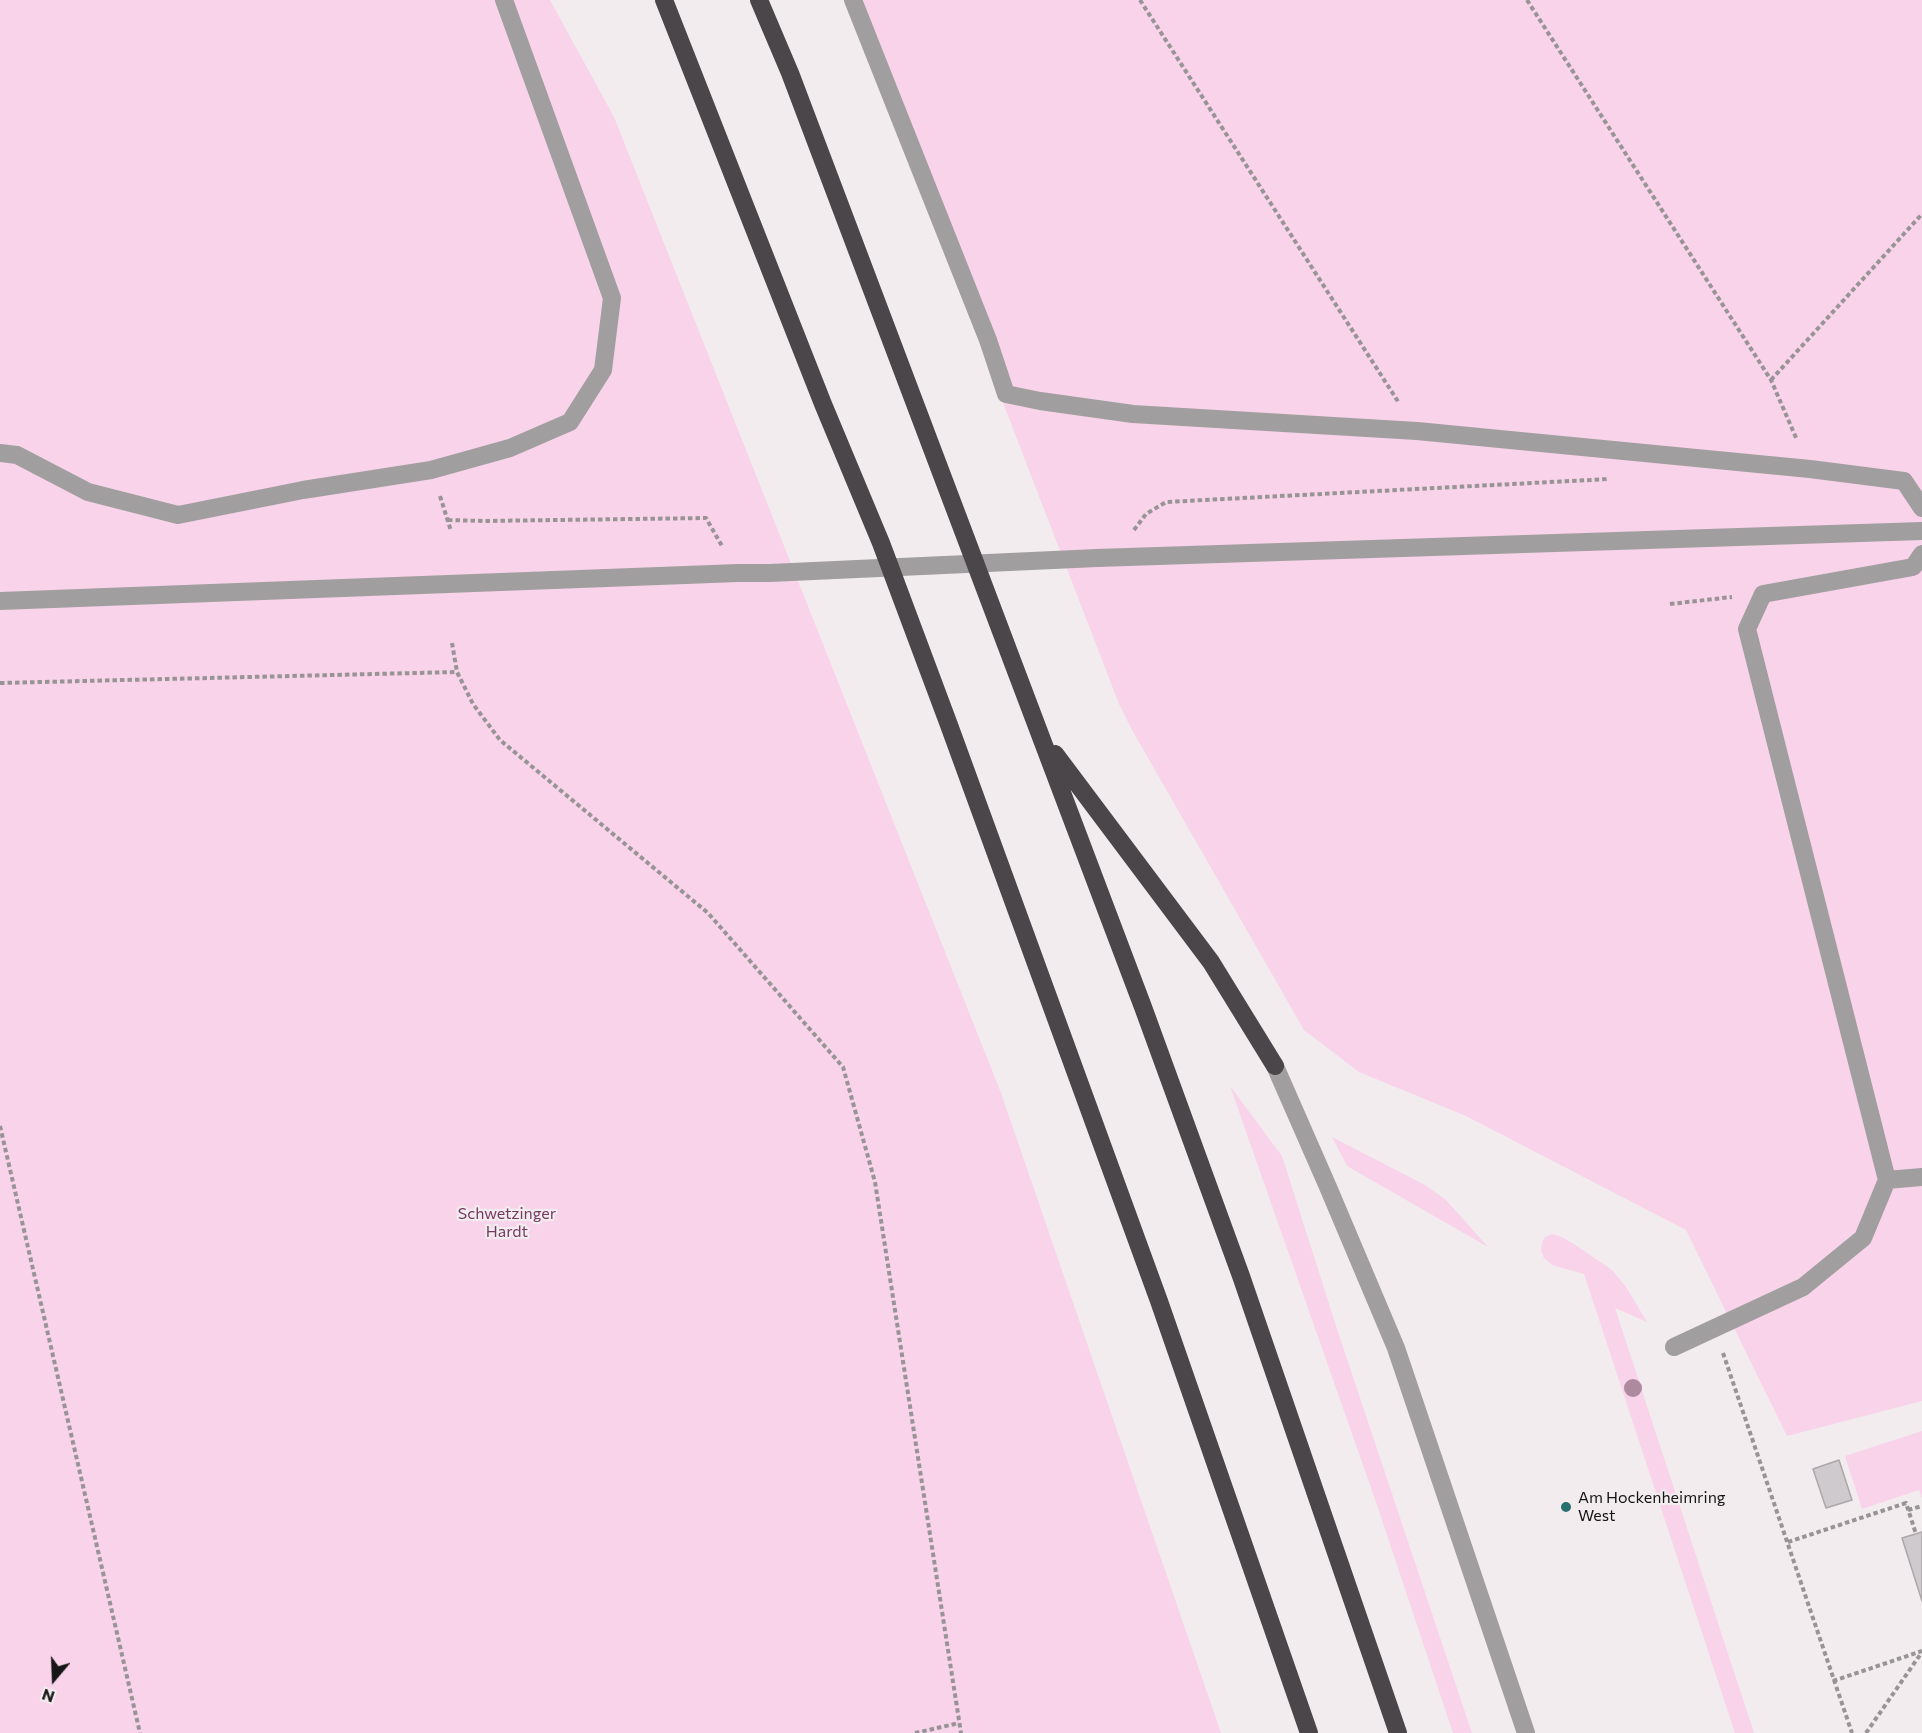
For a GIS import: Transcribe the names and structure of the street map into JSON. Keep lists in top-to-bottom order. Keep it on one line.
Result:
{"parks":["Schwetzinger Hardt"],"places":["Am Hockenheimring West"],"north":"bottom"}
